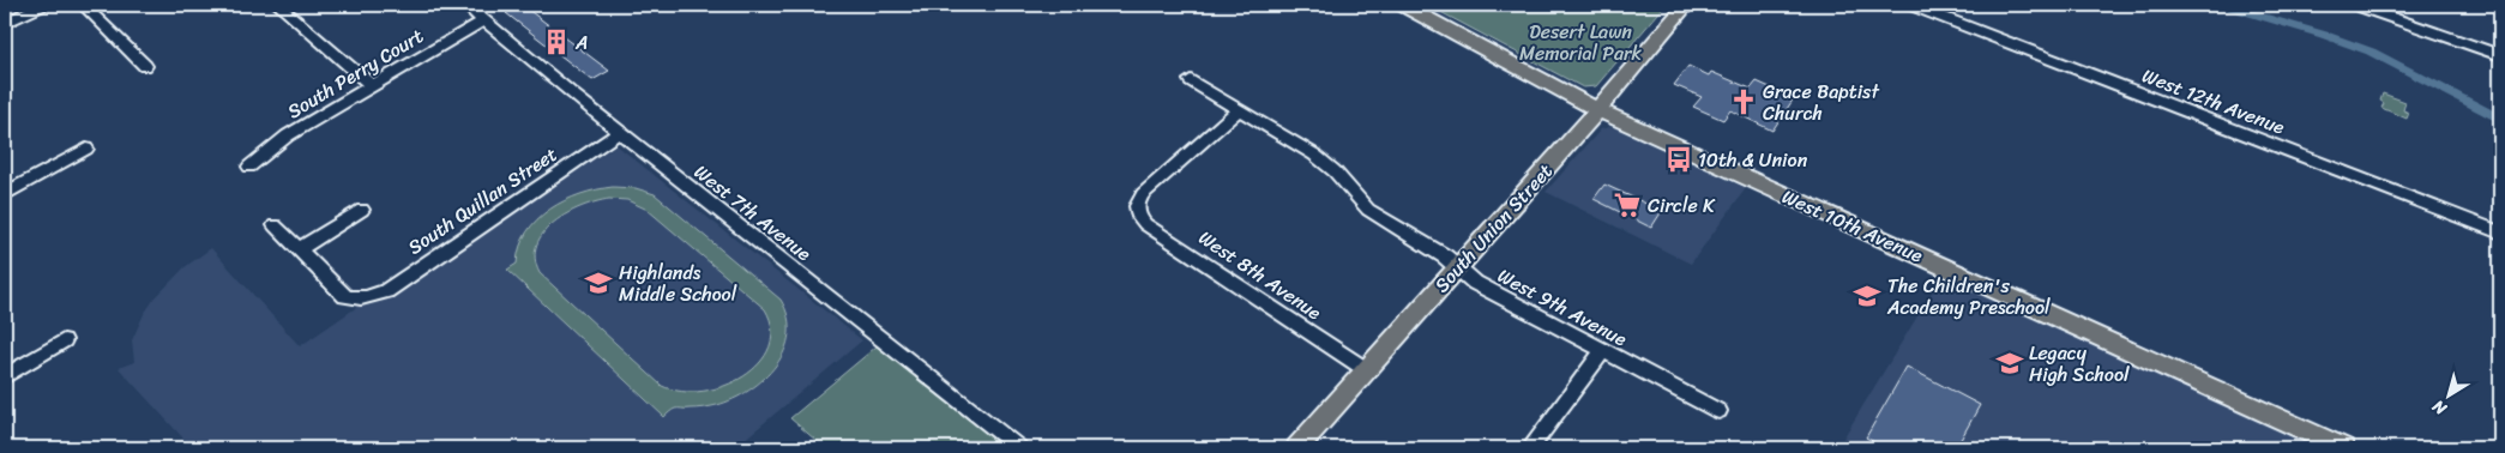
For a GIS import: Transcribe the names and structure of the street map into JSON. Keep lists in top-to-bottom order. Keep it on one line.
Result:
{"streets":{"main road":["West 10th Avenue","South Union Street"],"street":["South Perry Court","West 12th Avenue","South Quillan Street","West 7th Avenue","West 8th Avenue","West 9th Avenue"]},"crossings":[["South Perry Court","West 7th Avenue"],["South Quillan Street","West 7th Avenue"],["West 10th Avenue","South Union Street"],["South Union Street","West 8th Avenue"],["South Union Street","West 9th Avenue"],["West 8th Avenue","West 9th Avenue"]],"parks":["Desert Lawn Memorial Park"],"places":{"building":["A"],"church":["Grace Baptist Church"],"bus stop":["10th & Union"],"supermarket":["Circle K"],"school or university":["Highlands Middle School","The Children's Academy Preschool","Legacy High School"]},"north":"bottom left"}
